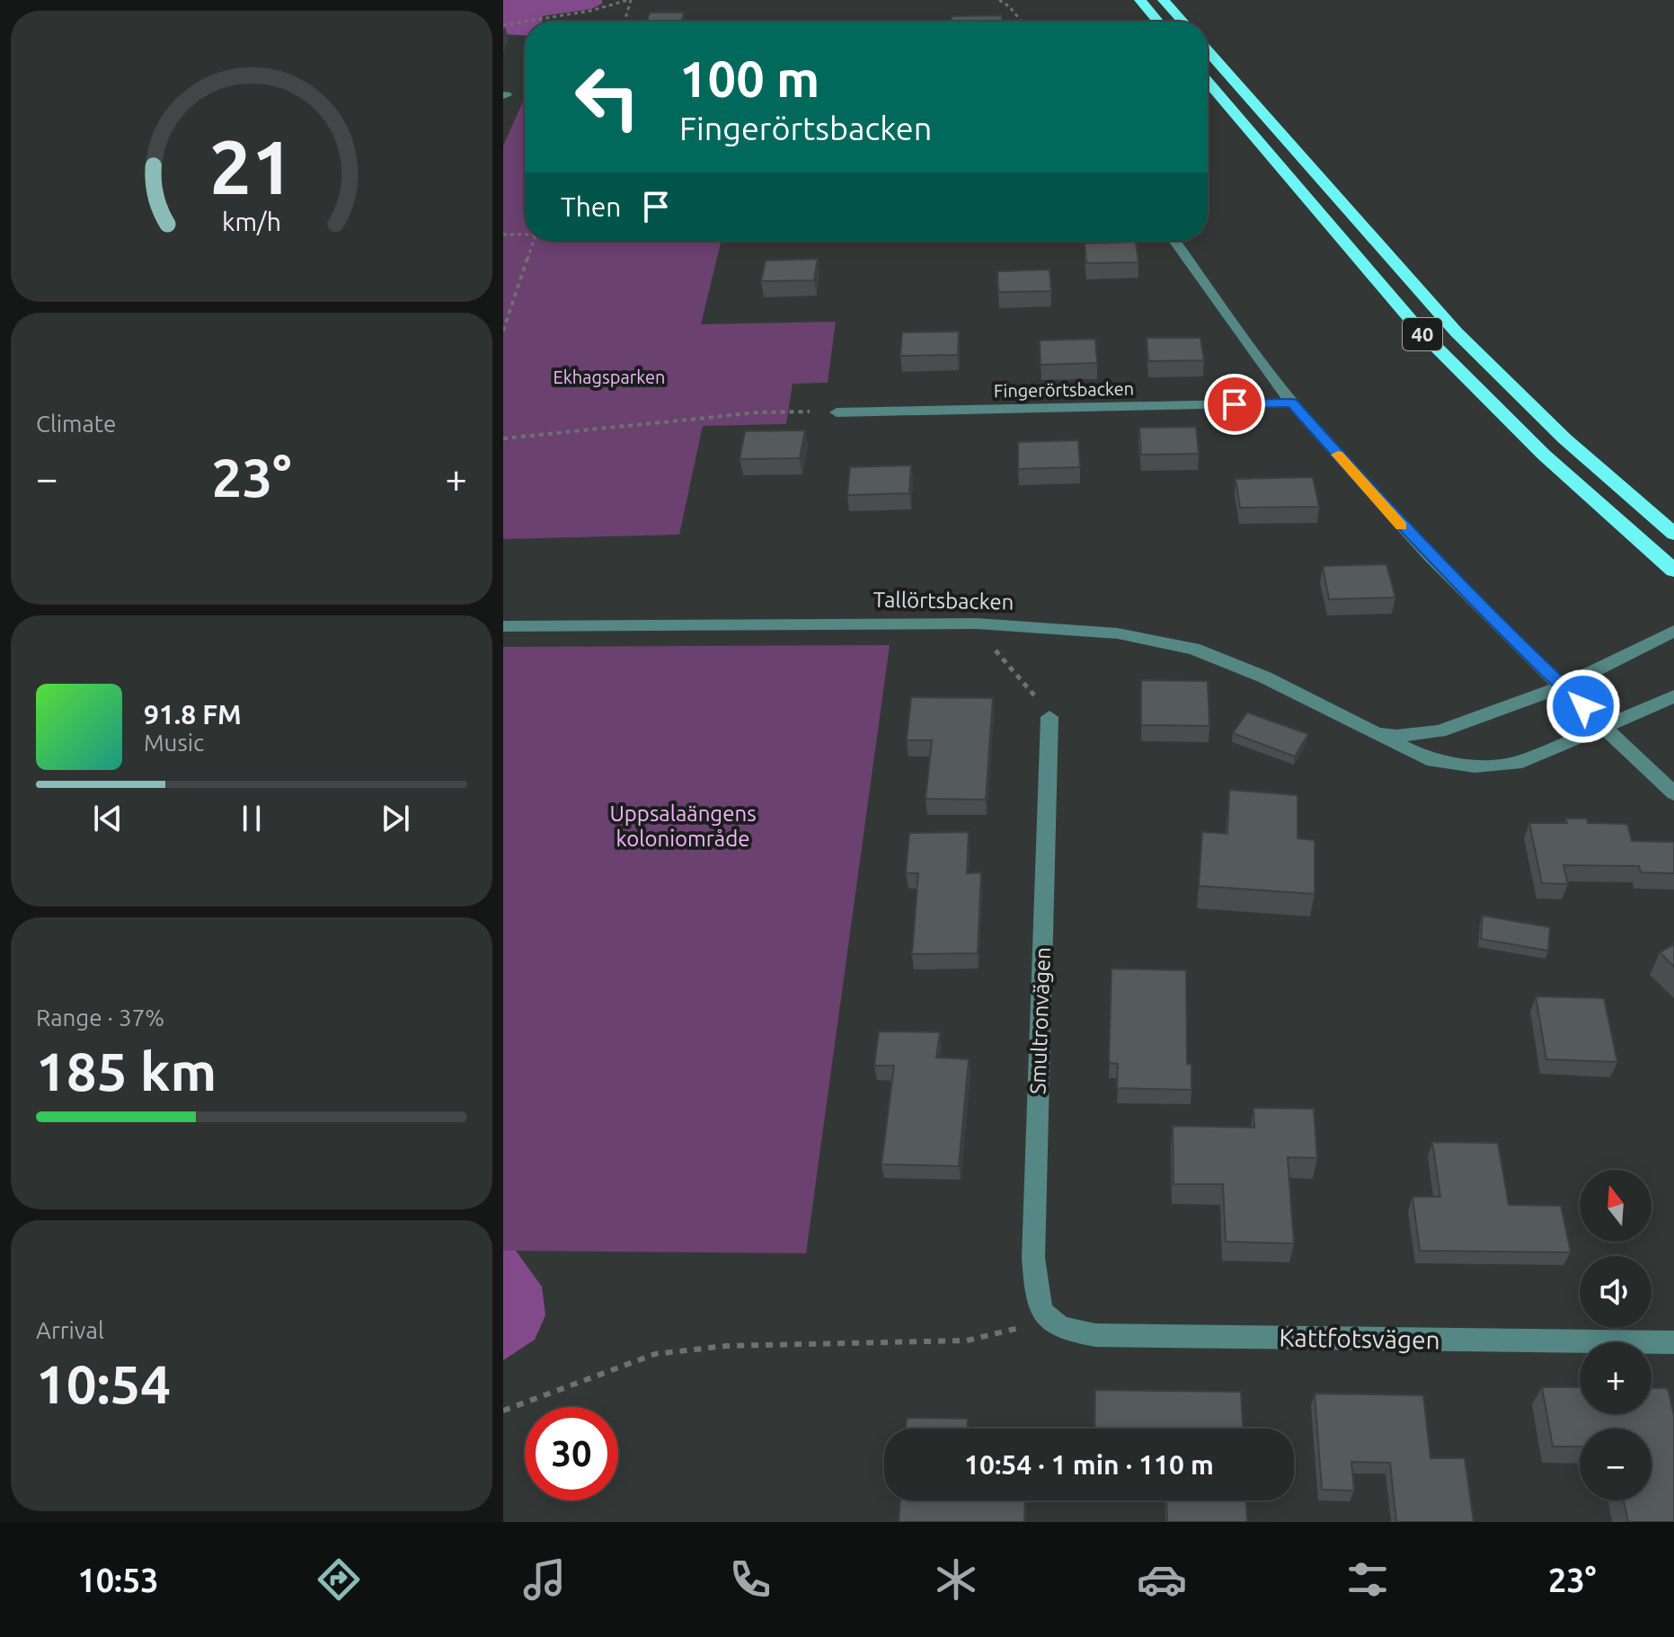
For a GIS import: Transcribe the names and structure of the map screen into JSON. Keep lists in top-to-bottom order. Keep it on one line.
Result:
{"streets":{"highway":["40"],"street":["Fingerörtsbacken","Tallörtsbacken","Smultronvägen","Kattfotsvägen"]},"crossings":[["Smultronvägen","Kattfotsvägen"]],"parks":["Ekhagsparken","Uppsalaängens koloniområde"],"north":"top","page":{"turn":["100 m","Fingerörtsbacken"],"then":"Then","tile":["Climate",["Range · 37%","185 km"],["Arrival","10:54"]],"heat":["−","23°","+"],"song":["91.8 FM","Music"],"map_buttons":["+","−"],"limit":"30","trip":"10:54 · 1 min · 110 m","tabs":["10:53","23°"],"gauge":["21","km/h"]}}
